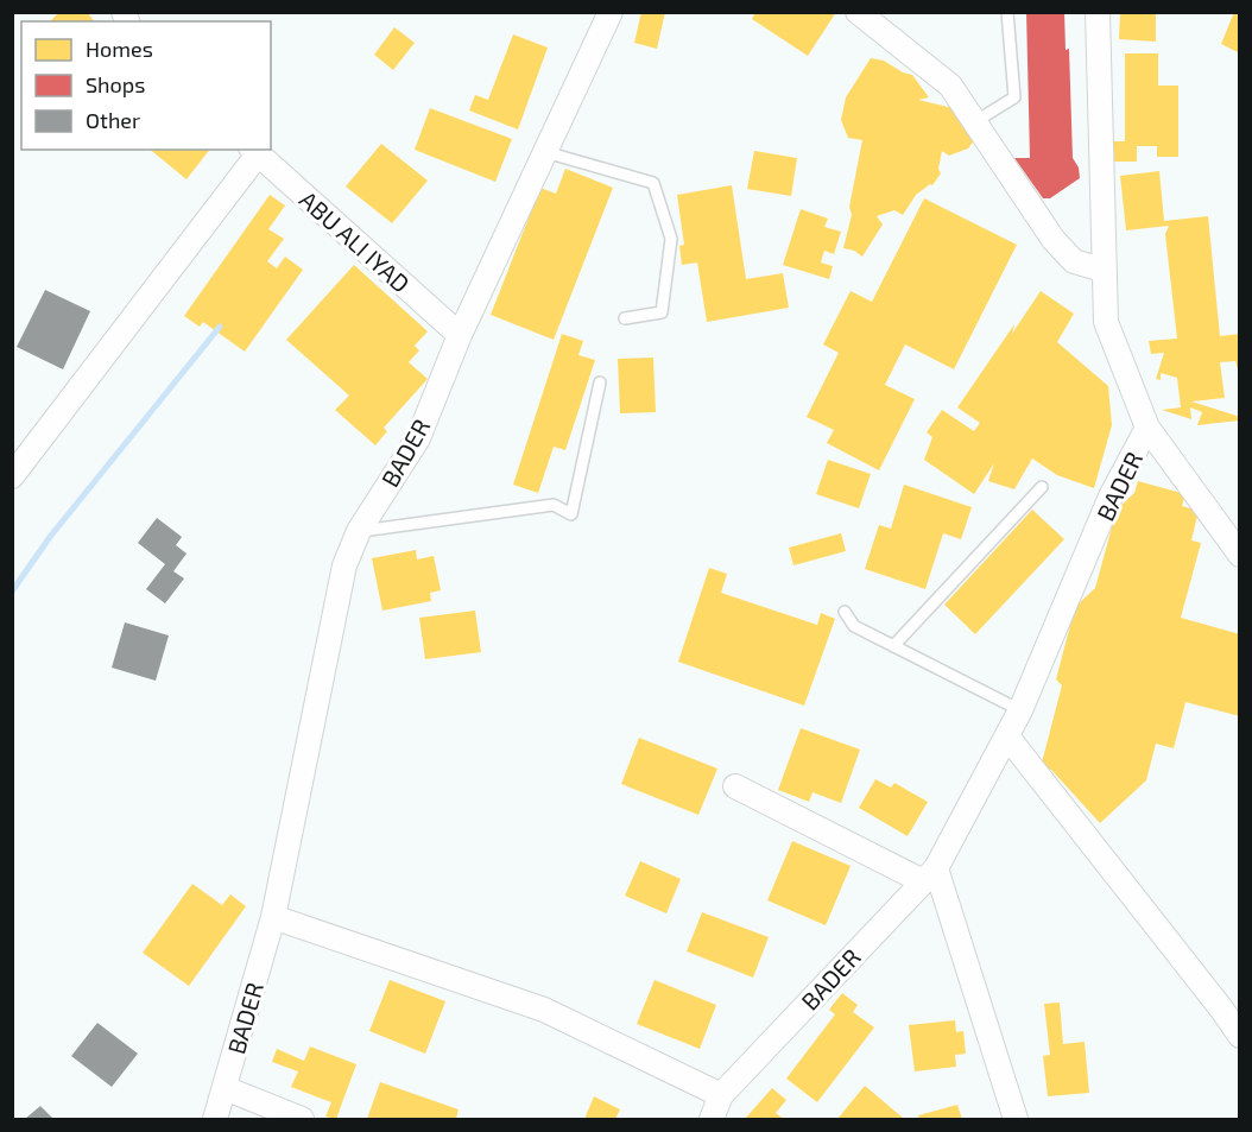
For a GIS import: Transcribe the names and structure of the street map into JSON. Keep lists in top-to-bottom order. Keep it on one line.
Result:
{"streets":{"street":["ABU ALI IYAD","BADER"]},"crossings":[["ABU ALI IYAD","BADER"]],"legend":["Homes","Shops","Other"]}
